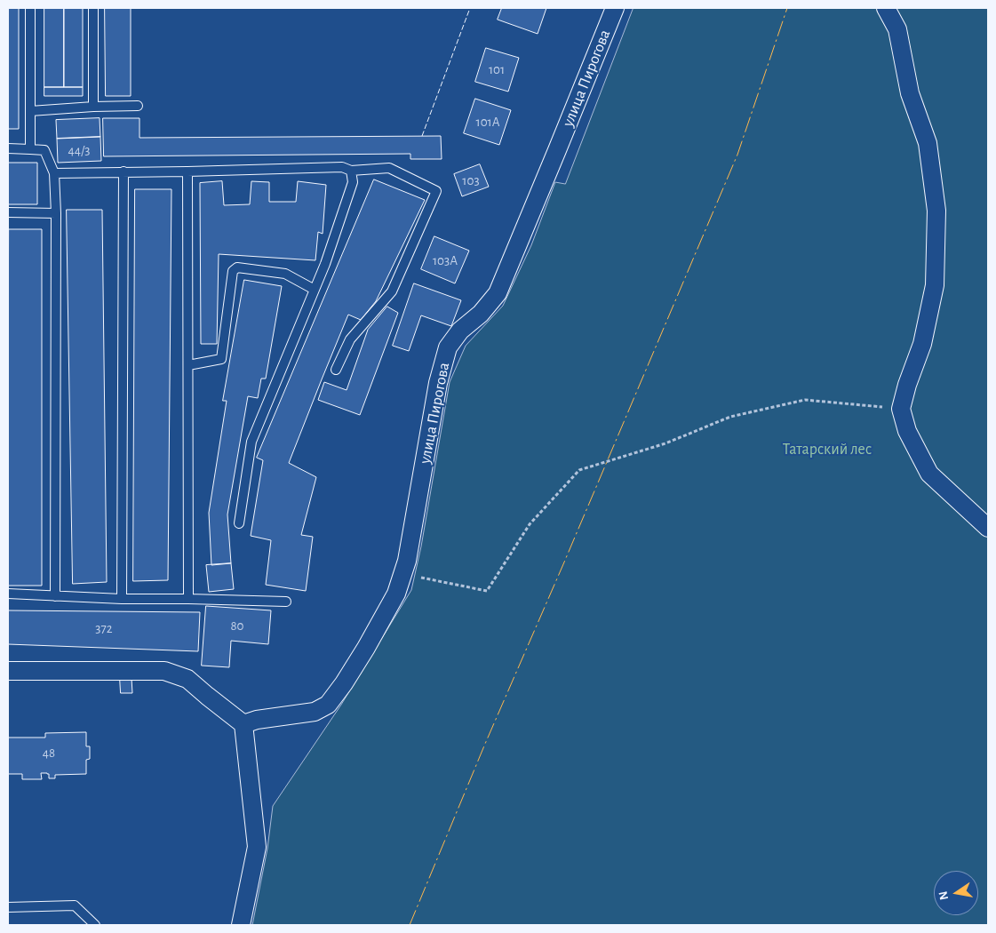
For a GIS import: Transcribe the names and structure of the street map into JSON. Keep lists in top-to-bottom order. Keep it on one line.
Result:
{"streets":{"street":["улица Пирогова"]},"parks":["Татарский лес"],"house_numbers":["101","101А","44/3","103","103А","80","372","48"],"north":"left"}
